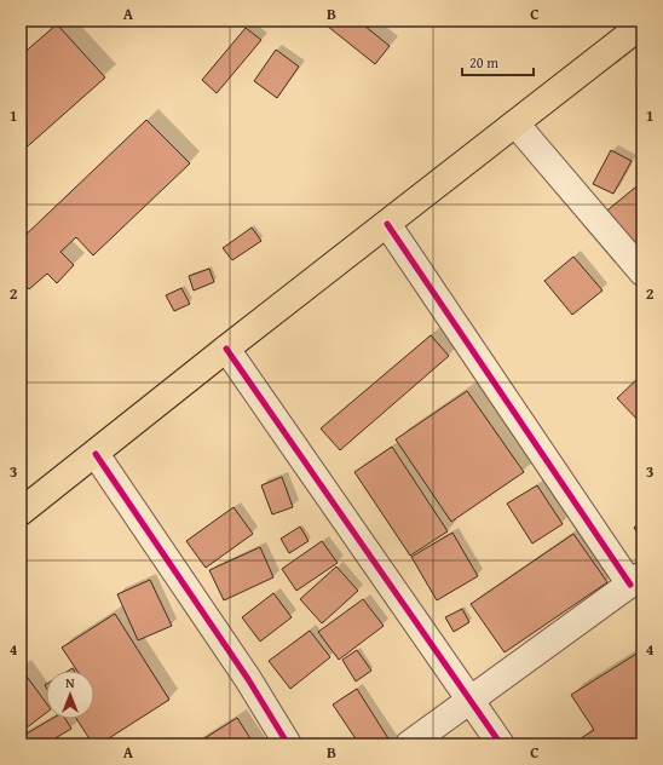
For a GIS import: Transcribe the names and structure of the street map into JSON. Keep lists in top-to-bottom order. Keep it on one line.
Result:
{"scale_bar":"20 m","north":"top","grid":{"columns":["A","B","C"],"rows":["1","2","3","4"]}}
